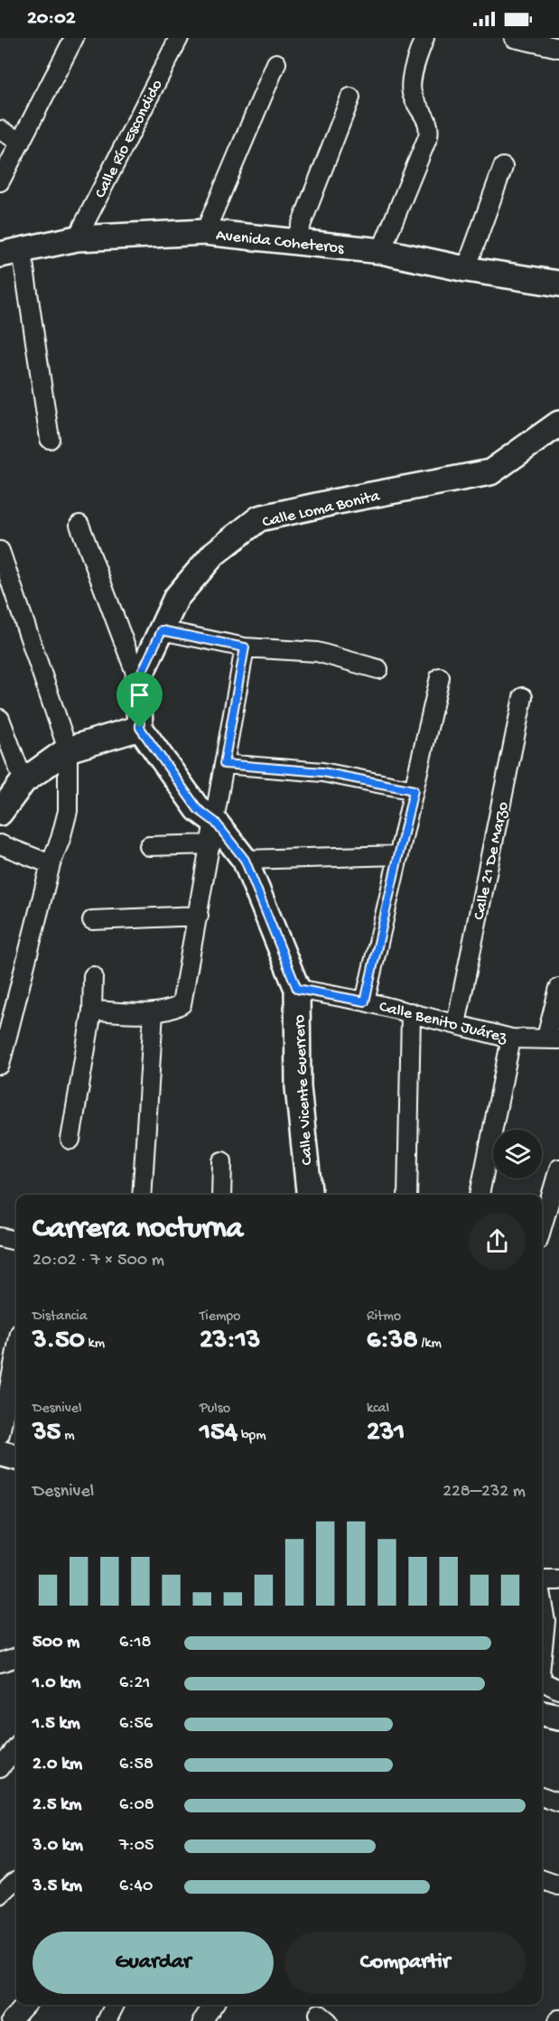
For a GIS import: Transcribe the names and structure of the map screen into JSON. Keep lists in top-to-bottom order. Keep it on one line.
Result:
{"streets":{"street":["Calle Río Escondido","Avenida Coheteros","Calle Loma Bonita","Calle 21 De Marzo","Calle Benito Juárez","Calle Vicente Guerrero"]},"crossings":[["Calle Río Escondido","Avenida Coheteros"],["Calle Loma Bonita","Calle Vicente Guerrero"],["Calle 21 De Marzo","Calle Benito Juárez"],["Calle Benito Juárez","Calle Vicente Guerrero"]],"page":{"status":"20:02","heading":["Carrera nocturna","20:02 · 7 × 500 m"],"stats":[["Distancia","3.50 km"],["Tiempo","23:13"],["Ritmo","6:38 /km"],["Desnivel","35 m"],["Pulso","154 bpm"],["kcal","231"]],"chart":["Desnivel","228–232 m"],"list":[{"name":"500 m","note":"6:18"},{"name":"1.0 km","note":"6:21"},{"name":"1.5 km","note":"6:56"},{"name":"2.0 km","note":"6:58"},{"name":"2.5 km","note":"6:08"},{"name":"3.0 km","note":"7:05"},{"name":"3.5 km","note":"6:40"}],"buttons":["Guardar","Compartir"]}}
